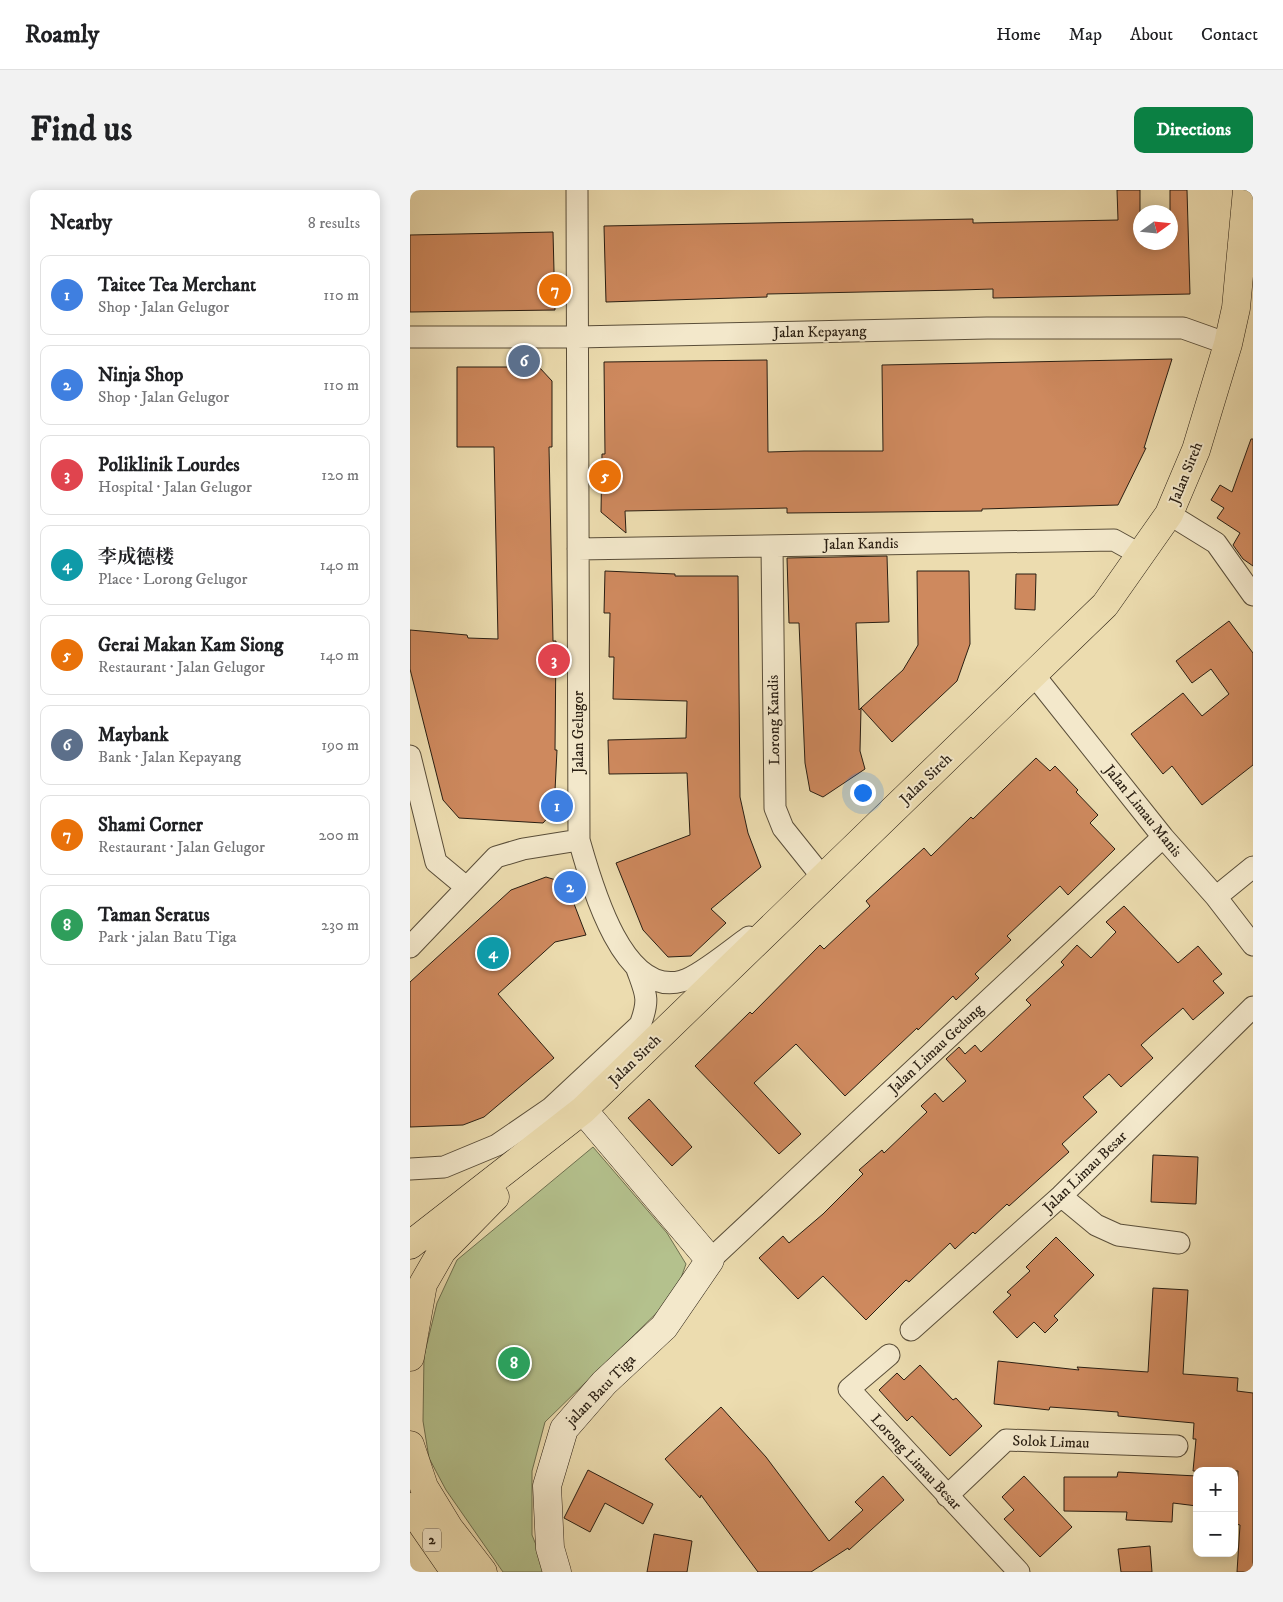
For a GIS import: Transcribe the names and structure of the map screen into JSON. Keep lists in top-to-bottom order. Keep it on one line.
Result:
{"streets":{"highway":["Jalan Sireh","2"],"street":["Jalan Kepayang","Jalan Kandis","Lorong Kandis","Jalan Gelugor","Jalan Limau Manis","Jalan Limau Gedung","Jalan Limau Besar","jalan Batu Tiga","Solok Limau","Lorong Limau Besar"]},"crossings":[["Jalan Kepayang","Jalan Sireh"],["Jalan Kepayang","Jalan Gelugor"],["Jalan Sireh","Jalan Kandis"],["Jalan Sireh","Lorong Kandis"],["Jalan Sireh","Jalan Gelugor"],["Jalan Sireh","Jalan Limau Manis"],["Jalan Kandis","Lorong Kandis"],["Jalan Kandis","Jalan Gelugor"],["Jalan Limau Manis","Jalan Limau Gedung"],["Jalan Limau Gedung","jalan Batu Tiga"],["Solok Limau","Lorong Limau Besar"]],"north":"right","page":{"header":"Roamly","nav":["Home","Map","About","Contact"],"buttons":"Directions","title":"Find us","heading":["Nearby","8 results"],"list":[{"mark":"1","name":"Taitee Tea Merchant","note":"Shop · Jalan Gelugor","value":"110 m"},{"mark":"2","name":"Ninja Shop","note":"Shop · Jalan Gelugor","value":"110 m"},{"mark":"3","name":"Poliklinik Lourdes","note":"Hospital · Jalan Gelugor","value":"120 m"},{"mark":"4","name":"李成德楼","note":"Place · Lorong Gelugor","value":"140 m"},{"mark":"5","name":"Gerai Makan Kam Siong","note":"Restaurant · Jalan Gelugor","value":"140 m"},{"mark":"6","name":"Maybank","note":"Bank · Jalan Kepayang","value":"190 m"},{"mark":"7","name":"Shami Corner","note":"Restaurant · Jalan Gelugor","value":"200 m"},{"mark":"8","name":"Taman Seratus","note":"Park · jalan Batu Tiga","value":"230 m"}],"pins":["7","6","5","3","1","2","4","8"],"map_buttons":["+","−"]}}
